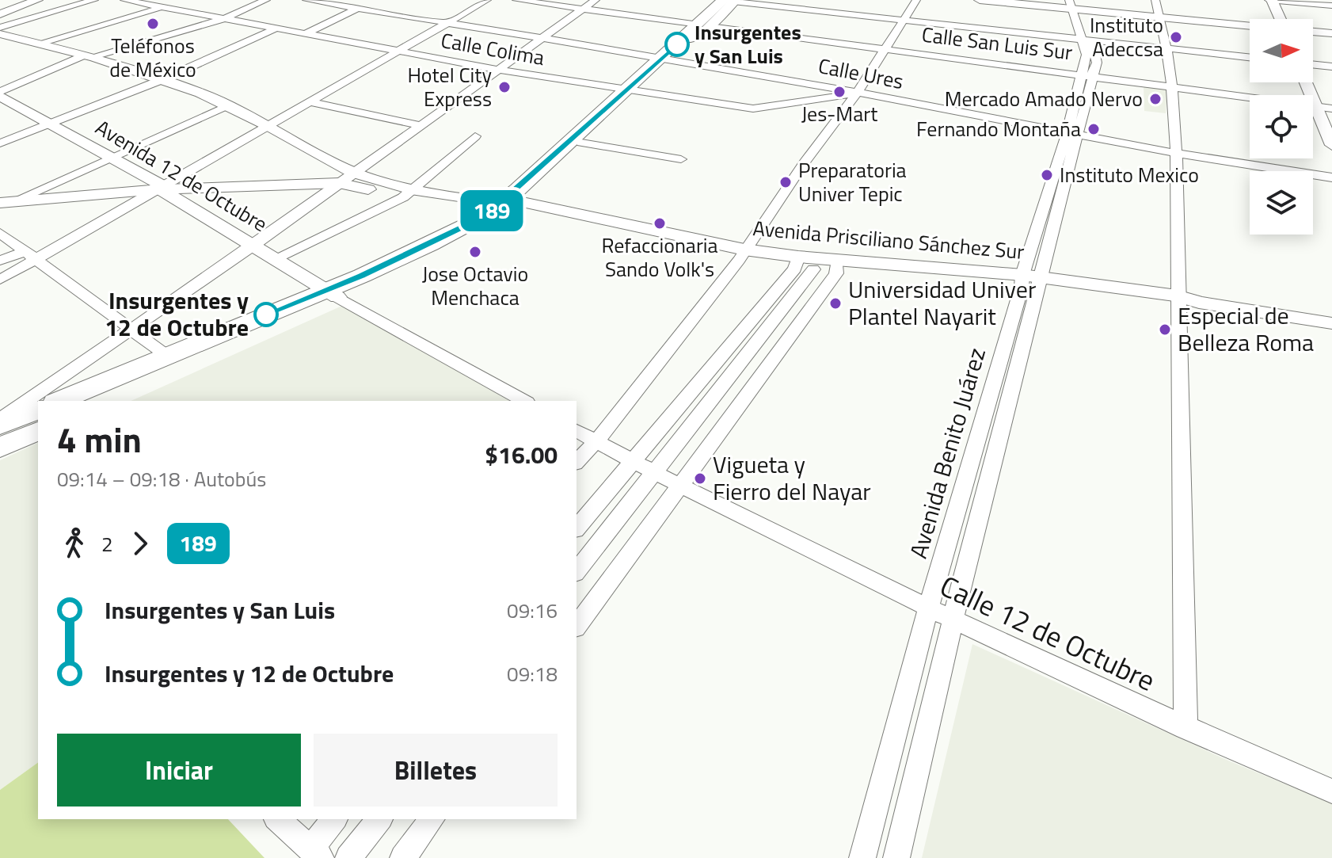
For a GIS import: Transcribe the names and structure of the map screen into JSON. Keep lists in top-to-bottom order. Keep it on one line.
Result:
{"streets":{"main road":["Avenida 12 de Octubre","Avenida Prisciliano Sánchez Sur"],"street":["Calle San Luis Sur","Calle Colima","Calle Ures","Avenida Benito Juárez","Calle 12 de Octubre"]},"crossings":[["Calle San Luis Sur","Avenida Benito Juárez"],["Calle Colima","Calle Ures"],["Calle Ures","Avenida Benito Juárez"],["Avenida 12 de Octubre","Avenida Prisciliano Sánchez Sur"],["Avenida Prisciliano Sánchez Sur","Avenida Benito Juárez"],["Avenida Benito Juárez","Calle 12 de Octubre"]],"places":["Teléfonos de México","Instituto Adeccsa","Insurgentes y San Luis","Hotel City Express","Jes-Mart","Mercado Amado Nervo","Fernando Montaña","Instituto Mexico","Preparatoria Univer Tepic","Refaccionaria Sando Volk's","Jose Octavio Menchaca","Universidad Univer Plantel Nayarit","Insurgentes y 12 de Octubre","Especial de Belleza Roma","Vigueta y Fierro del Nayar"],"lines":["bus line 189"],"north":"right","page":{"on_map":"189","heading":["4 min","09:14 – 09:18 · Autobús","$16.00"],"legs":["2","189"],"list":[{"name":"Insurgentes y San Luis","value":"09:16"},{"name":"Insurgentes y 12 de Octubre","value":"09:18"}],"buttons":["Iniciar","Billetes"]}}
